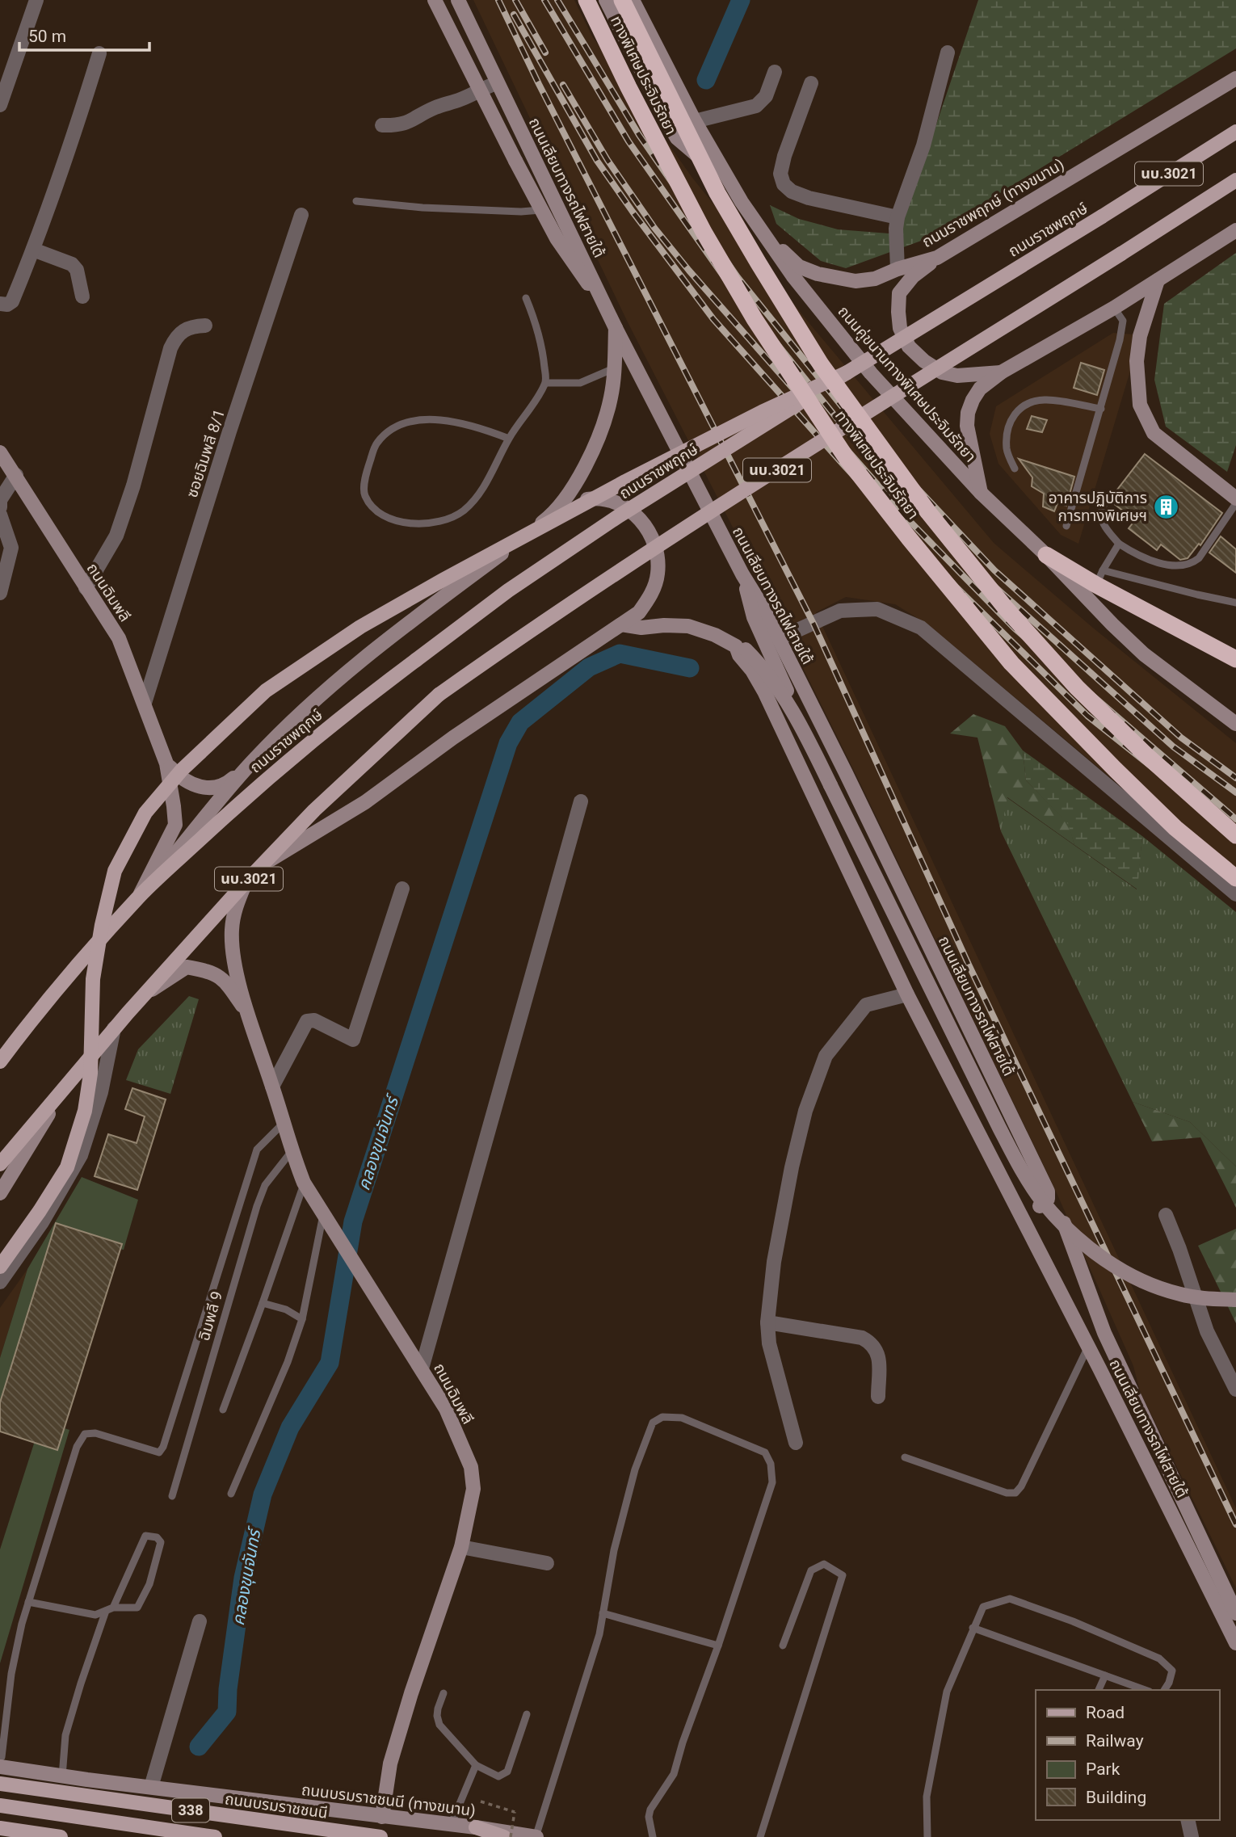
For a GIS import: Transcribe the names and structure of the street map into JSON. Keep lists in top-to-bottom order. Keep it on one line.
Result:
{"streets":{"highway":["ทางพิเศษประจิมรัถยา"],"main road":["นบ.3021","ถนนเลียบทางรถไฟสายใต้","ถนนราชพฤกษ์ (ทางขนาน)","ถนนราชพฤกษ์","ถนนคู่ขนานทางพิเศษประจิมรัถยา","ถนนฉิมพลี","ถนนบรมราชชนนี (ทางขนาน)","ถนนบรมราชชนนี","338"],"street":["ซอยฉิมพลี 8/1"],"lane":["ฉิมพลี 9"]},"crossings":[["นบ.3021","ถนนฉิมพลี"],["ถนนเลียบทางรถไฟสายใต้","ถนนราชพฤกษ์"],["ถนนราชพฤกษ์ (ทางขนาน)","ถนนคู่ขนานทางพิเศษประจิมรัถยา"],["ถนนราชพฤกษ์","ถนนฉิมพลี"],["ซอยฉิมพลี 8/1","ถนนฉิมพลี"],["ถนนฉิมพลี","ฉิมพลี 9"],["ถนนฉิมพลี","ถนนบรมราชชนนี (ทางขนาน)"]],"water":["คลองขุนจันทร์"],"places":{"building":["อาคารปฏิบัติการ การทางพิเศษฯ"]},"legend":["Road","Railway","Park","Building"],"scale_bar":"50 m"}
